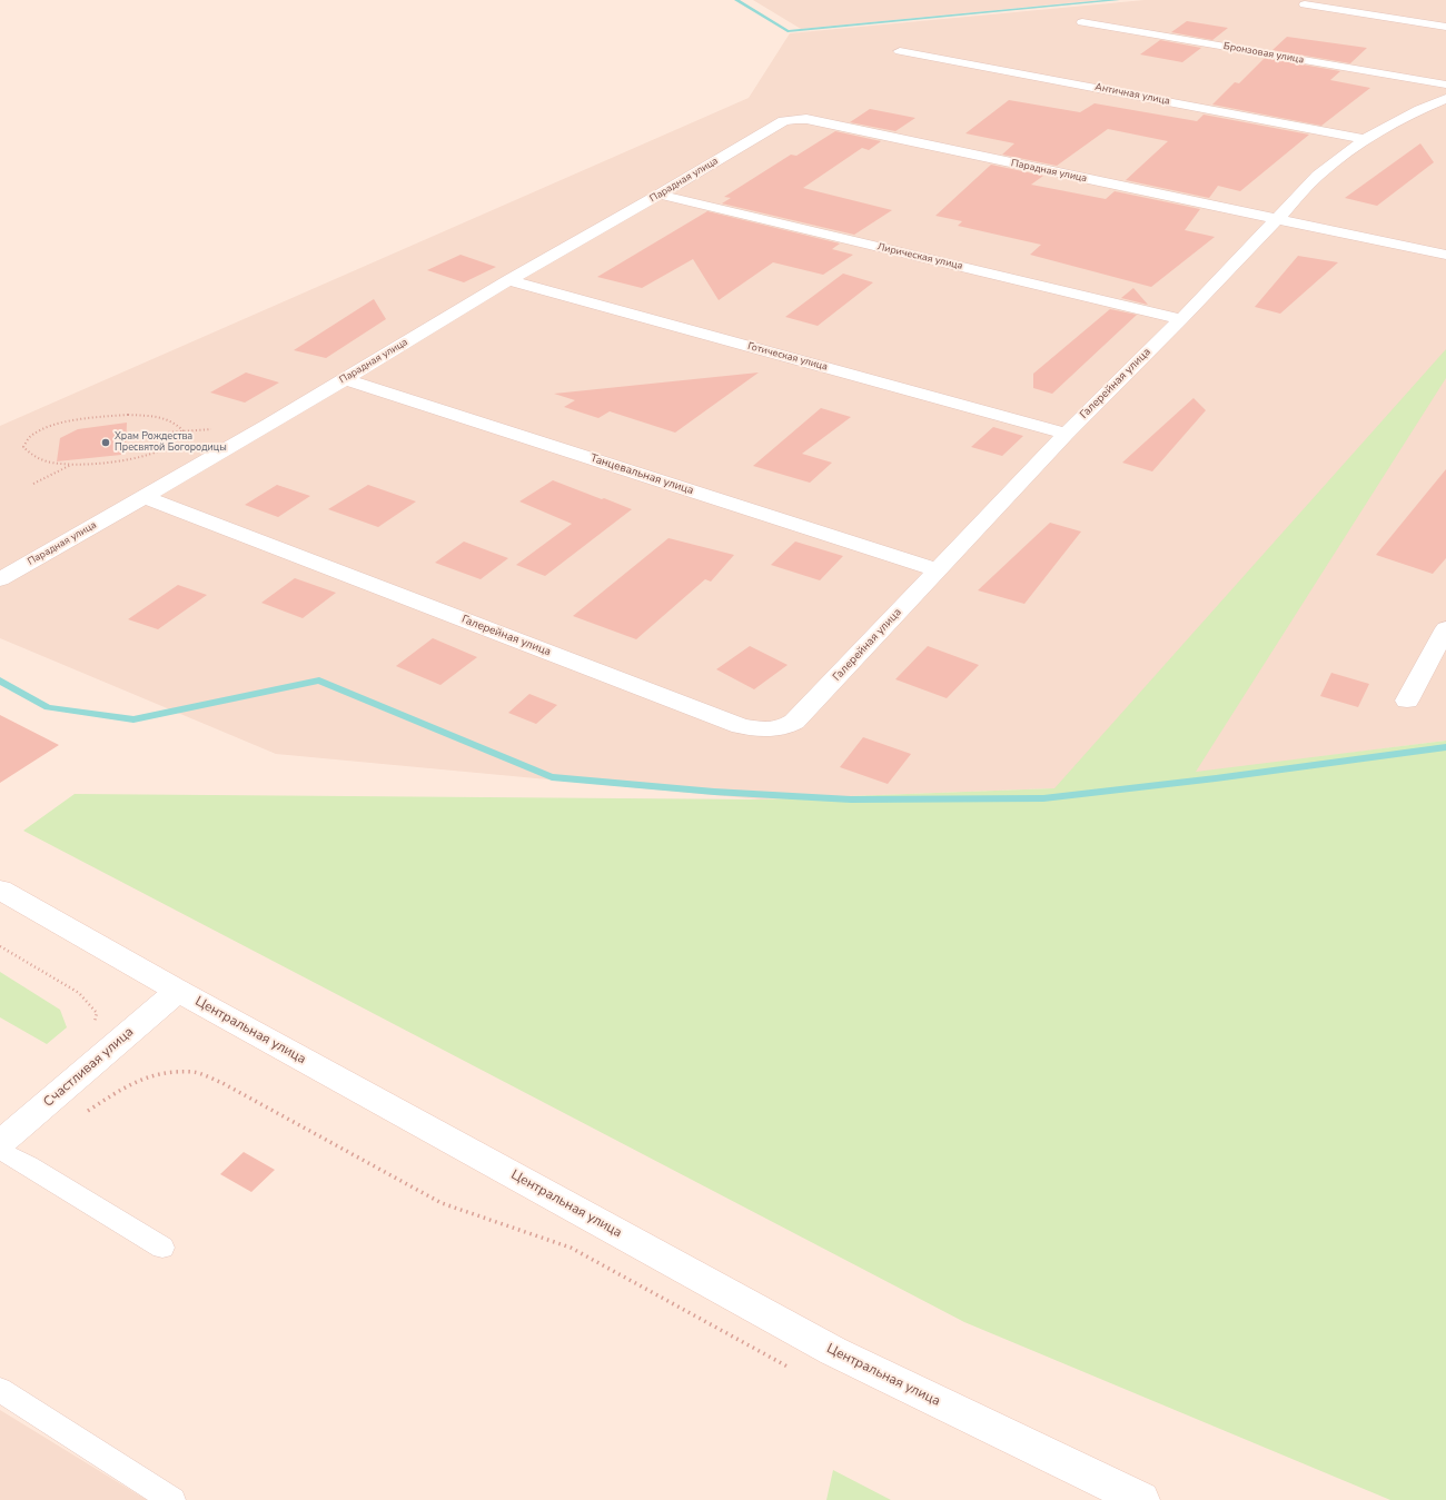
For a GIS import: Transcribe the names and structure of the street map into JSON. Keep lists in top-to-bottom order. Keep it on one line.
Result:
{"streets":{"street":["Бронзовая улица","Античная улица","Парадная улица","Лирическая улица","Готическая улица","Галерейная улица","Танцевальная улица","Центральная улица","Счастливая улица"]},"crossings":[["Античная улица","Галерейная улица"],["Парадная улица","Лирическая улица"],["Парадная улица","Готическая улица"],["Парадная улица","Галерейная улица"],["Парадная улица","Танцевальная улица"],["Лирическая улица","Галерейная улица"],["Готическая улица","Галерейная улица"],["Галерейная улица","Танцевальная улица"],["Центральная улица","Счастливая улица"]],"places":["Храм Рождества Пресвятой Богородицы"]}
